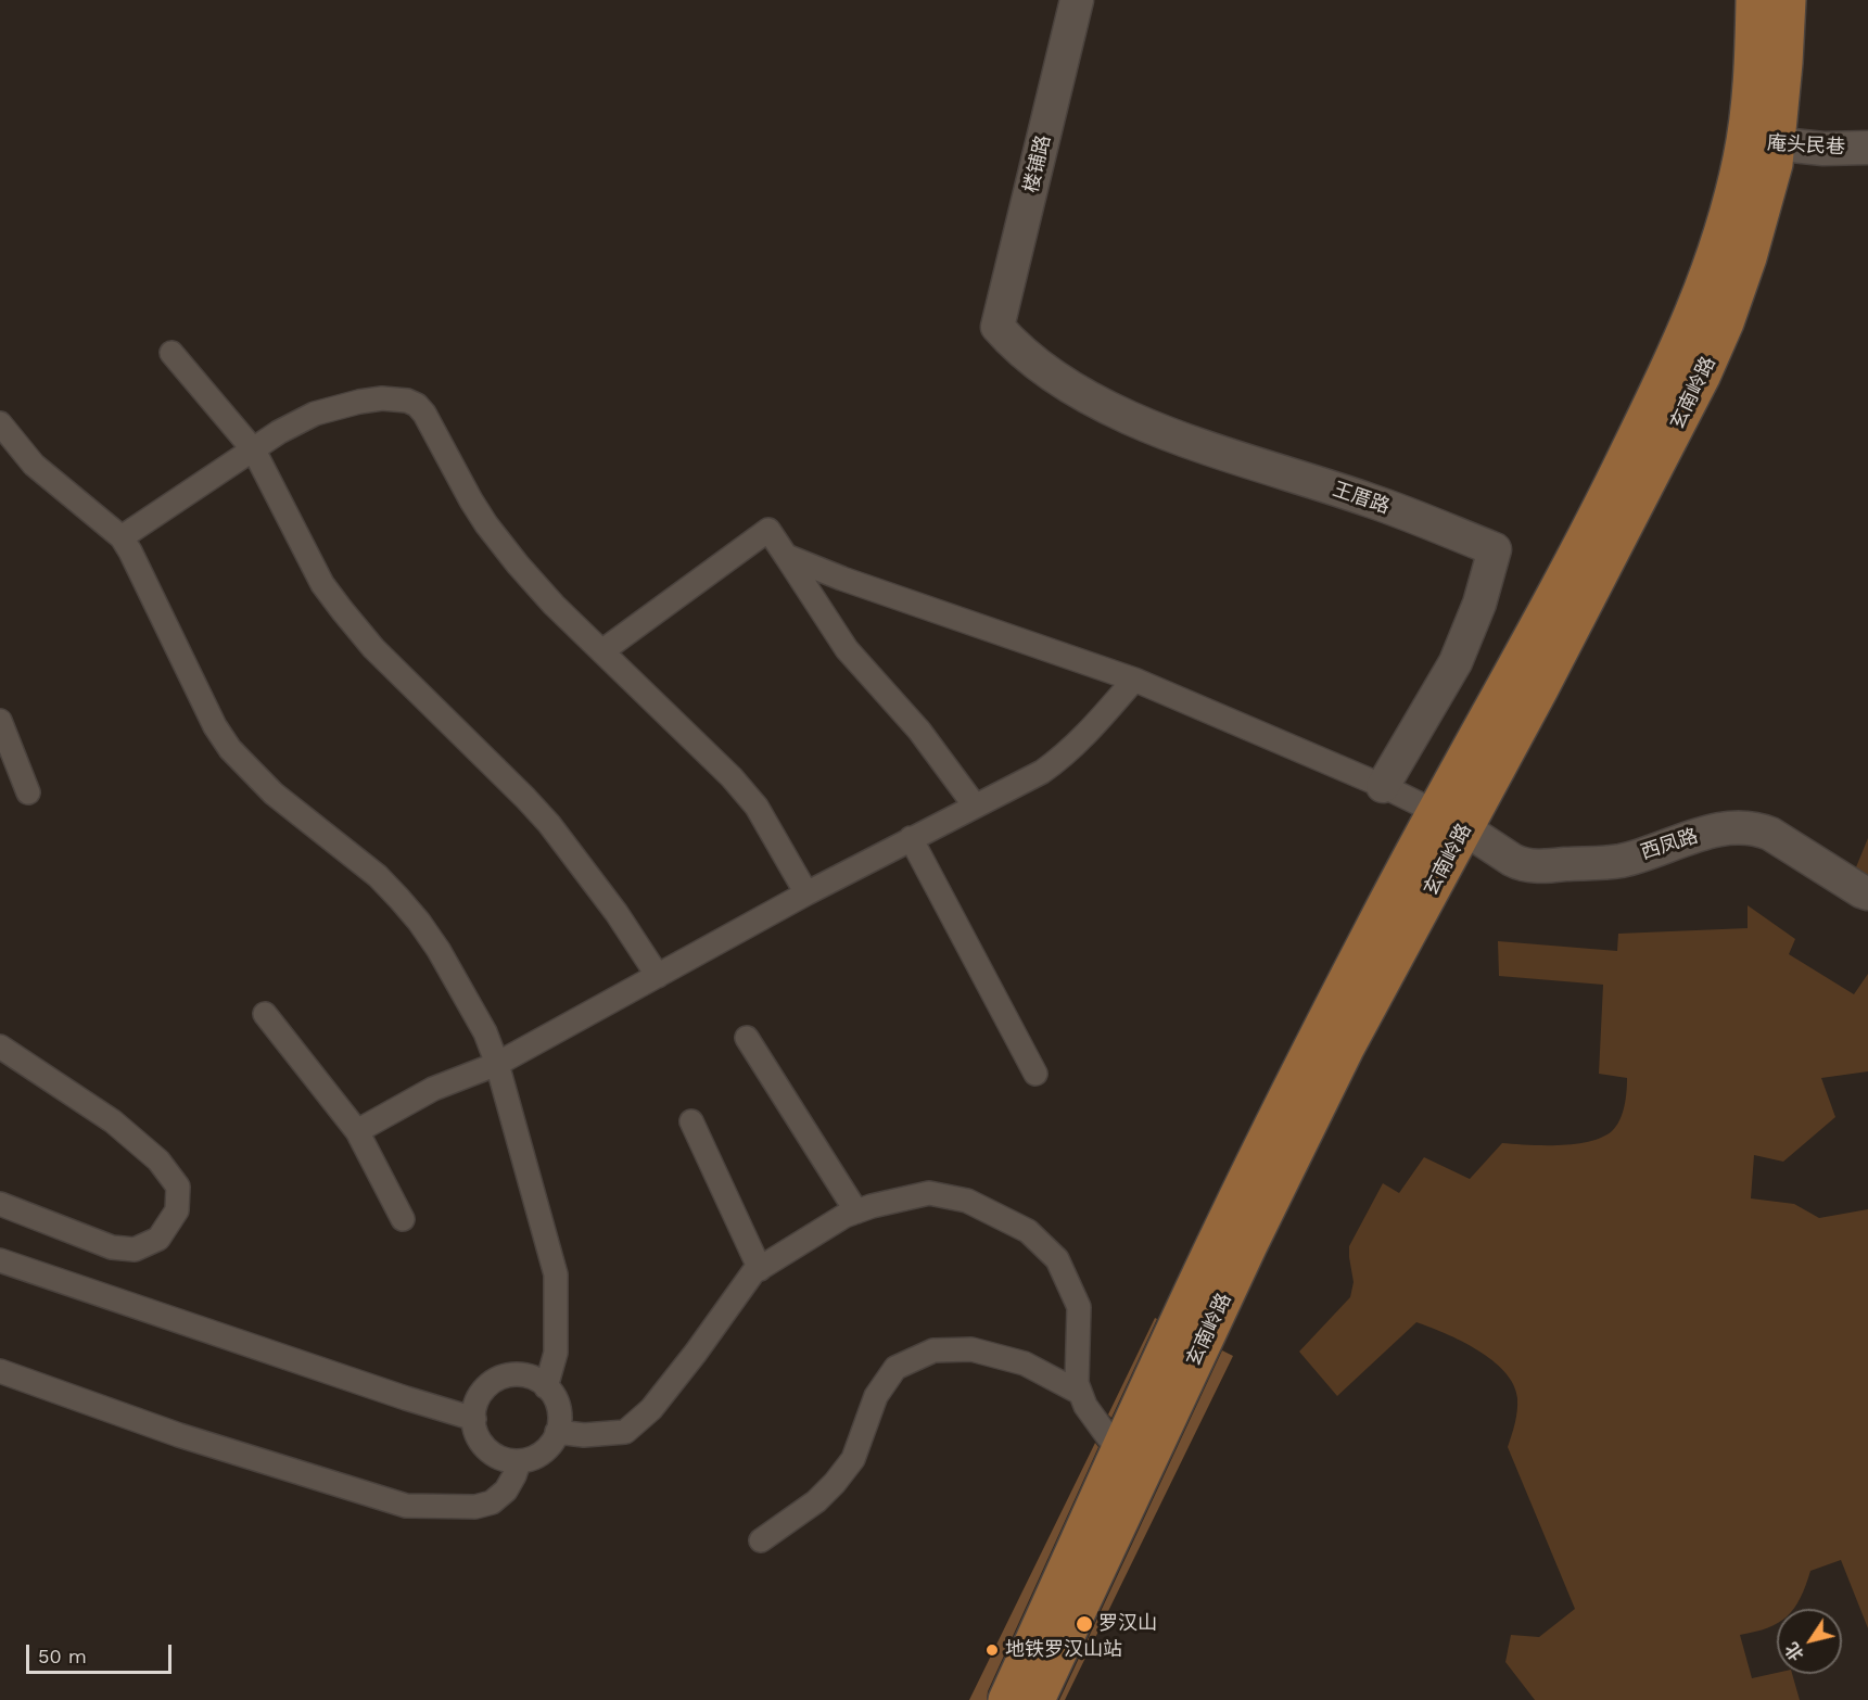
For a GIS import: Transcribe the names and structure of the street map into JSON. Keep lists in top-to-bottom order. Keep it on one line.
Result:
{"streets":{"main road":["玄南岭路"],"street":["庵头民巷","楼铺路","王厝路","西凤路"]},"crossings":[["庵头民巷","玄南岭路"],["楼铺路","王厝路"],["玄南岭路","西凤路"]],"places":["罗汉山","地铁罗汉山站"],"scale_bar":"50 m","north":"bottom left"}
